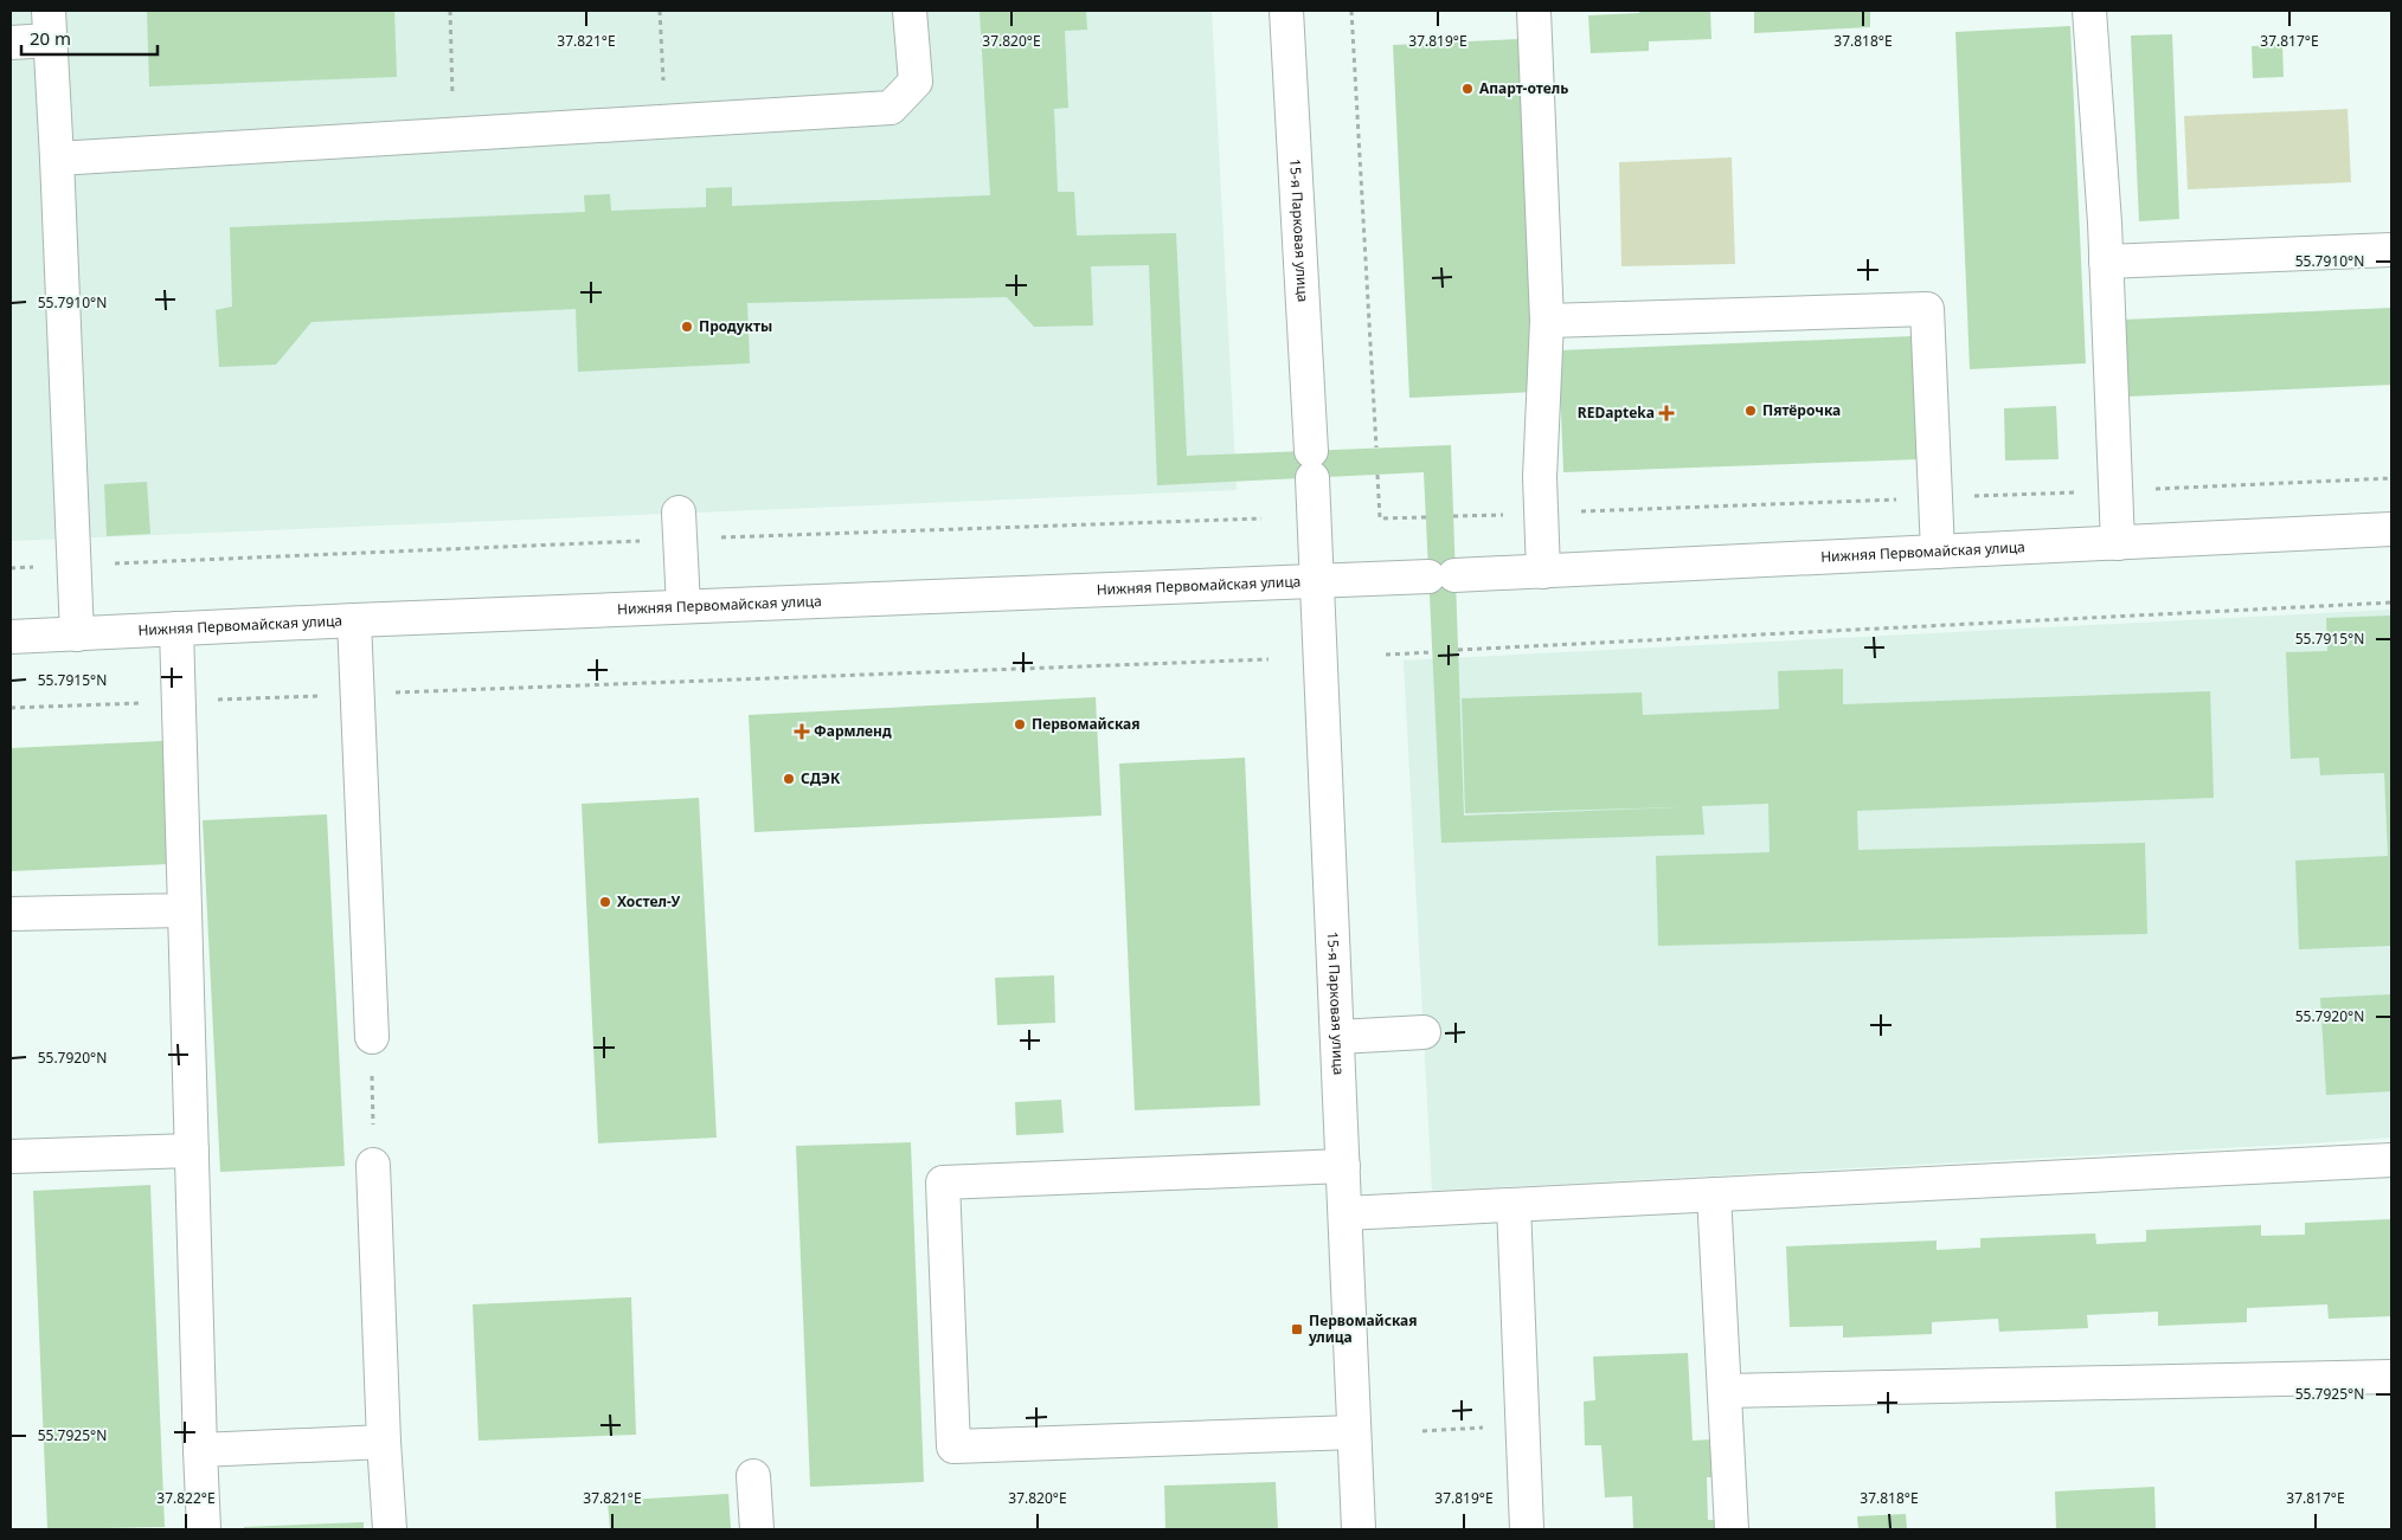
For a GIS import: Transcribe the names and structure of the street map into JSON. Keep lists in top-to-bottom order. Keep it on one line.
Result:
{"streets":{"street":["15-я Парковая улица","Нижняя Первомайская улица"]},"crossings":[["15-я Парковая улица","Нижняя Первомайская улица"]],"places":{"other":["Апарт-отель","Продукты","Пятёрочка","Первомайская","СДЭК","Хостел-У"],"health":["REDapteka","Фармленд"],"transit":["Первомайская улица"]},"scale_bar":"20 m","coordinates":["37.821°E","37.820°E","37.819°E","37.818°E","37.817°E","55.7910°N","55.7915°N","55.7920°N","55.7925°N","37.822°E"]}
